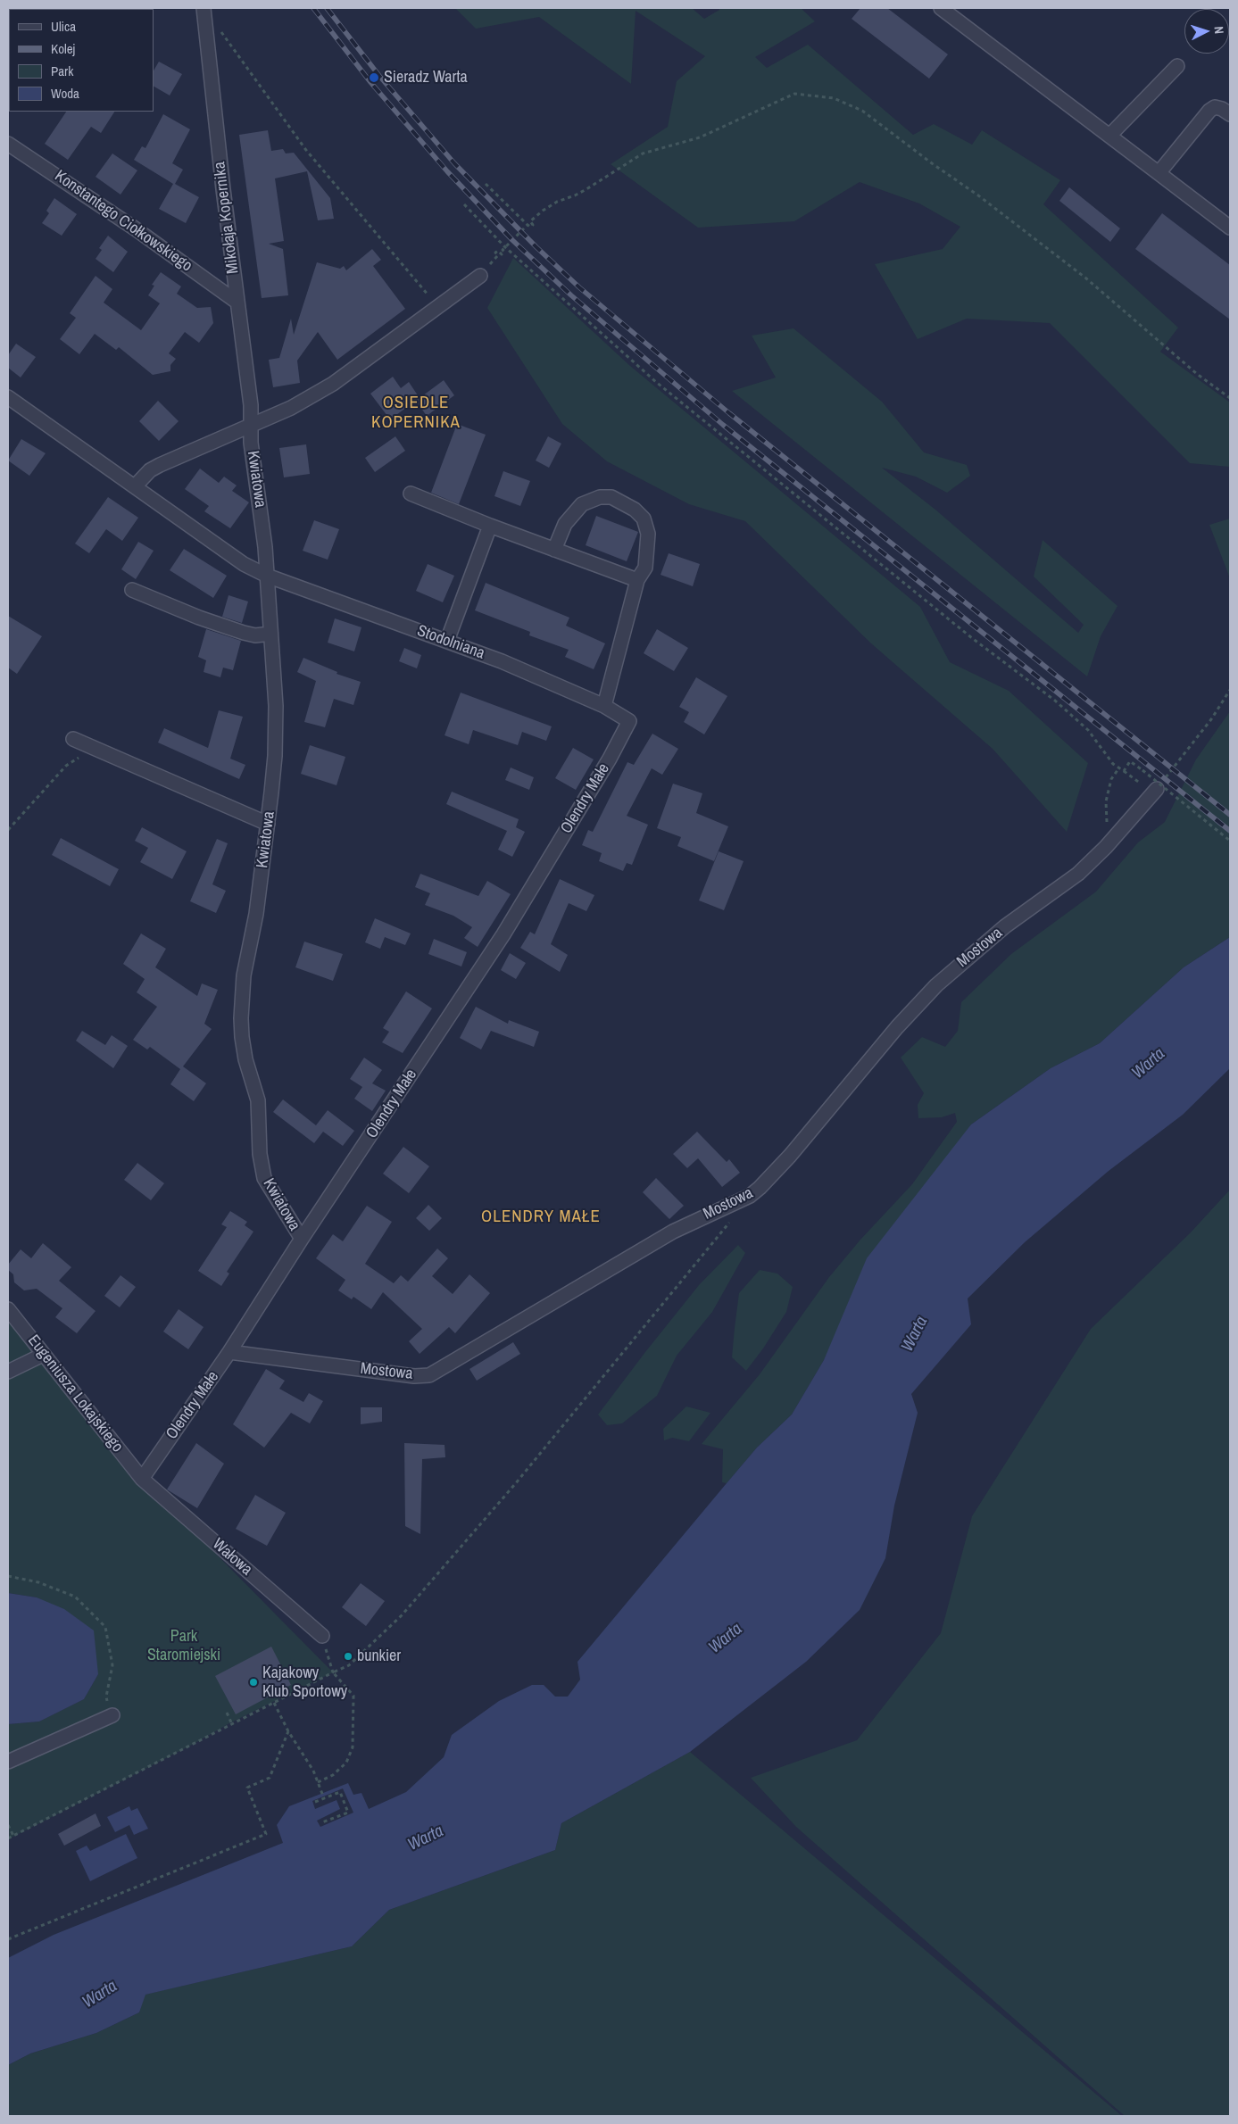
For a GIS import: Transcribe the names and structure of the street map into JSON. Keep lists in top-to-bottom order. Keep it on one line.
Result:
{"streets":{"street":["Mikołaja Kopernika","Konstantego Ciołkowskiego","Kwiatowa","Stodolniana","Olendry Małe","Mostowa","Eugeniusza Lokajskiego","Wałowa"]},"crossings":[["Mikołaja Kopernika","Konstantego Ciołkowskiego"],["Mikołaja Kopernika","Kwiatowa"],["Kwiatowa","Stodolniana"],["Kwiatowa","Olendry Małe"],["Stodolniana","Olendry Małe"],["Olendry Małe","Mostowa"],["Olendry Małe","Eugeniusza Lokajskiego"],["Olendry Małe","Wałowa"],["Eugeniusza Lokajskiego","Wałowa"]],"districts":["OSIEDLE KOPERNIKA","OLENDRY MAŁE"],"water":["Warta"],"parks":["Park Staromiejski"],"places":["Sieradz Warta","bunkier","Kajakowy Klub Sportowy"],"legend":["Ulica","Kolej","Park","Woda"],"north":"right"}
